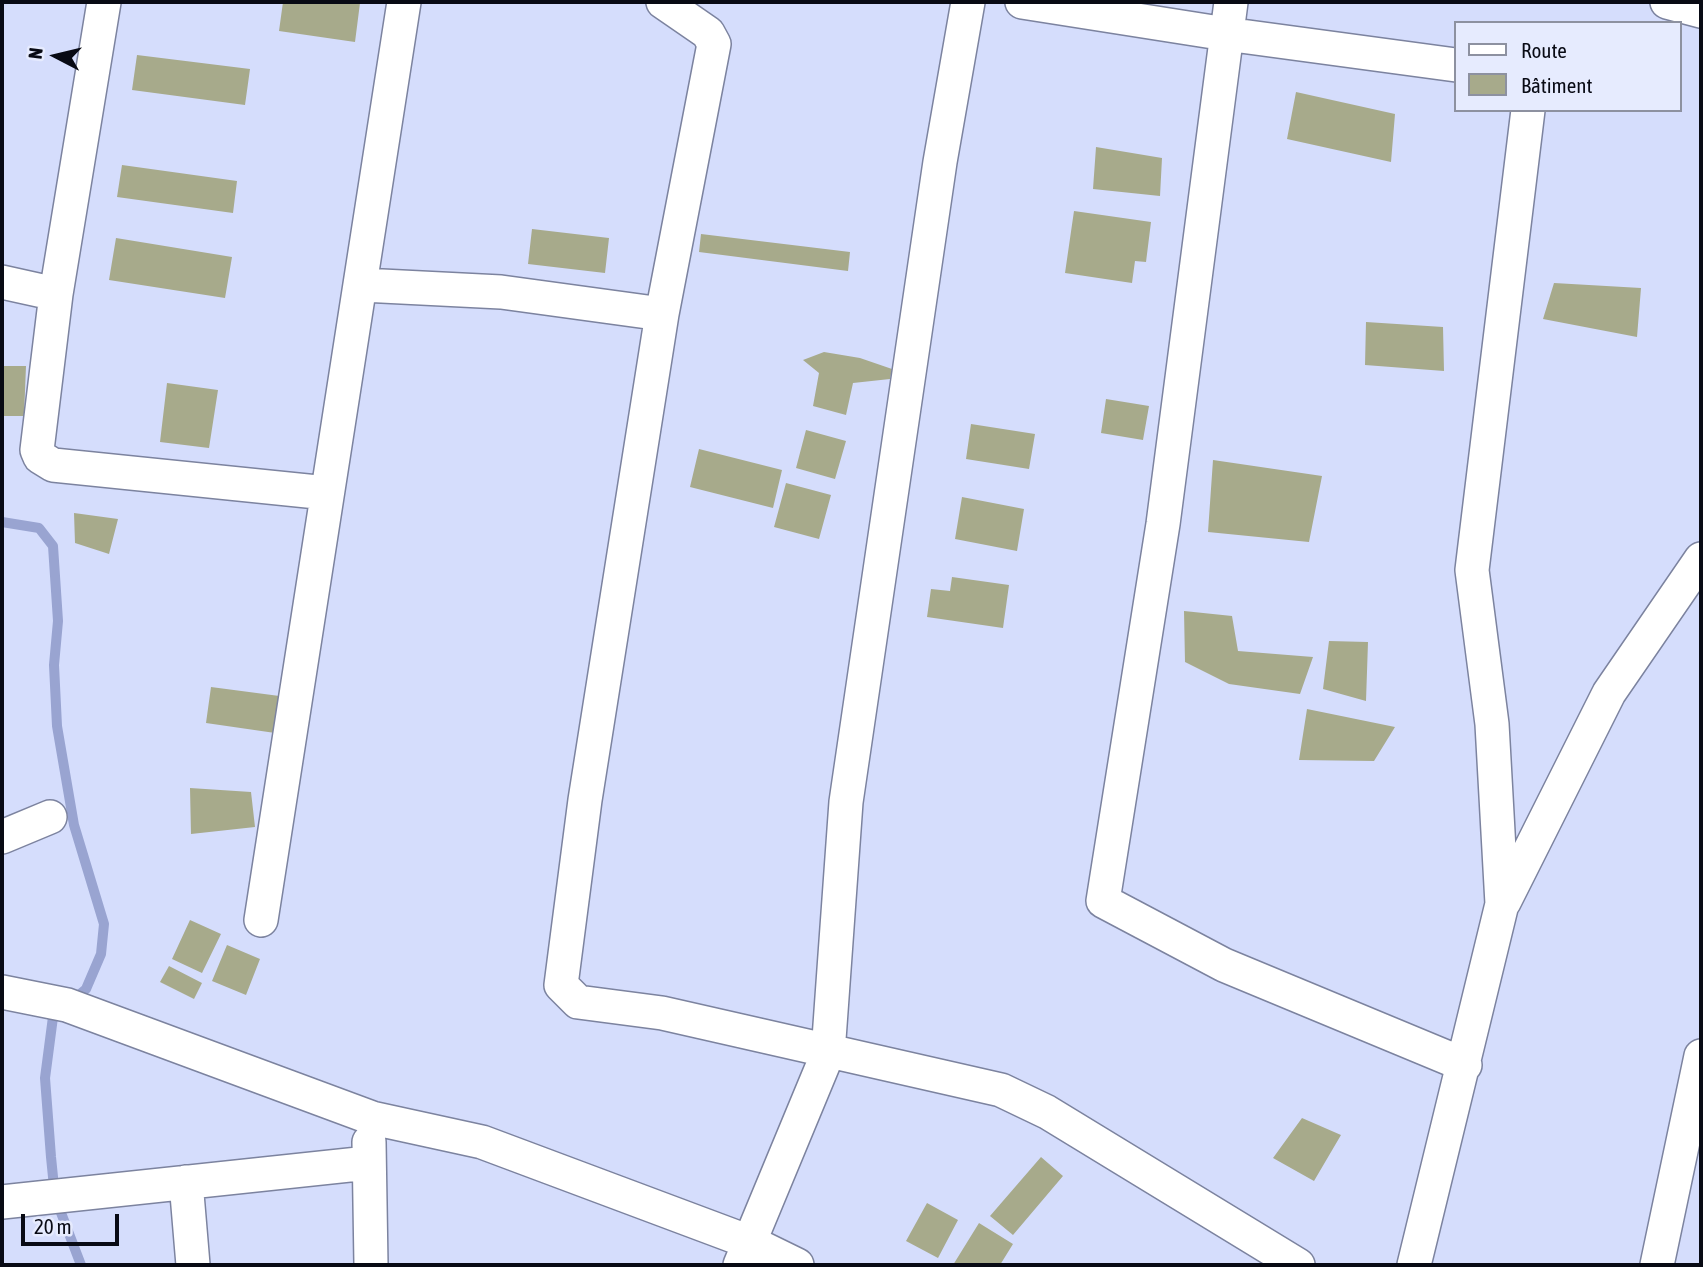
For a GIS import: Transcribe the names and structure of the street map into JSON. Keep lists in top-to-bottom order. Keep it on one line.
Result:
{"legend":["Route","Bâtiment"],"scale_bar":"20 m","north":"left"}
